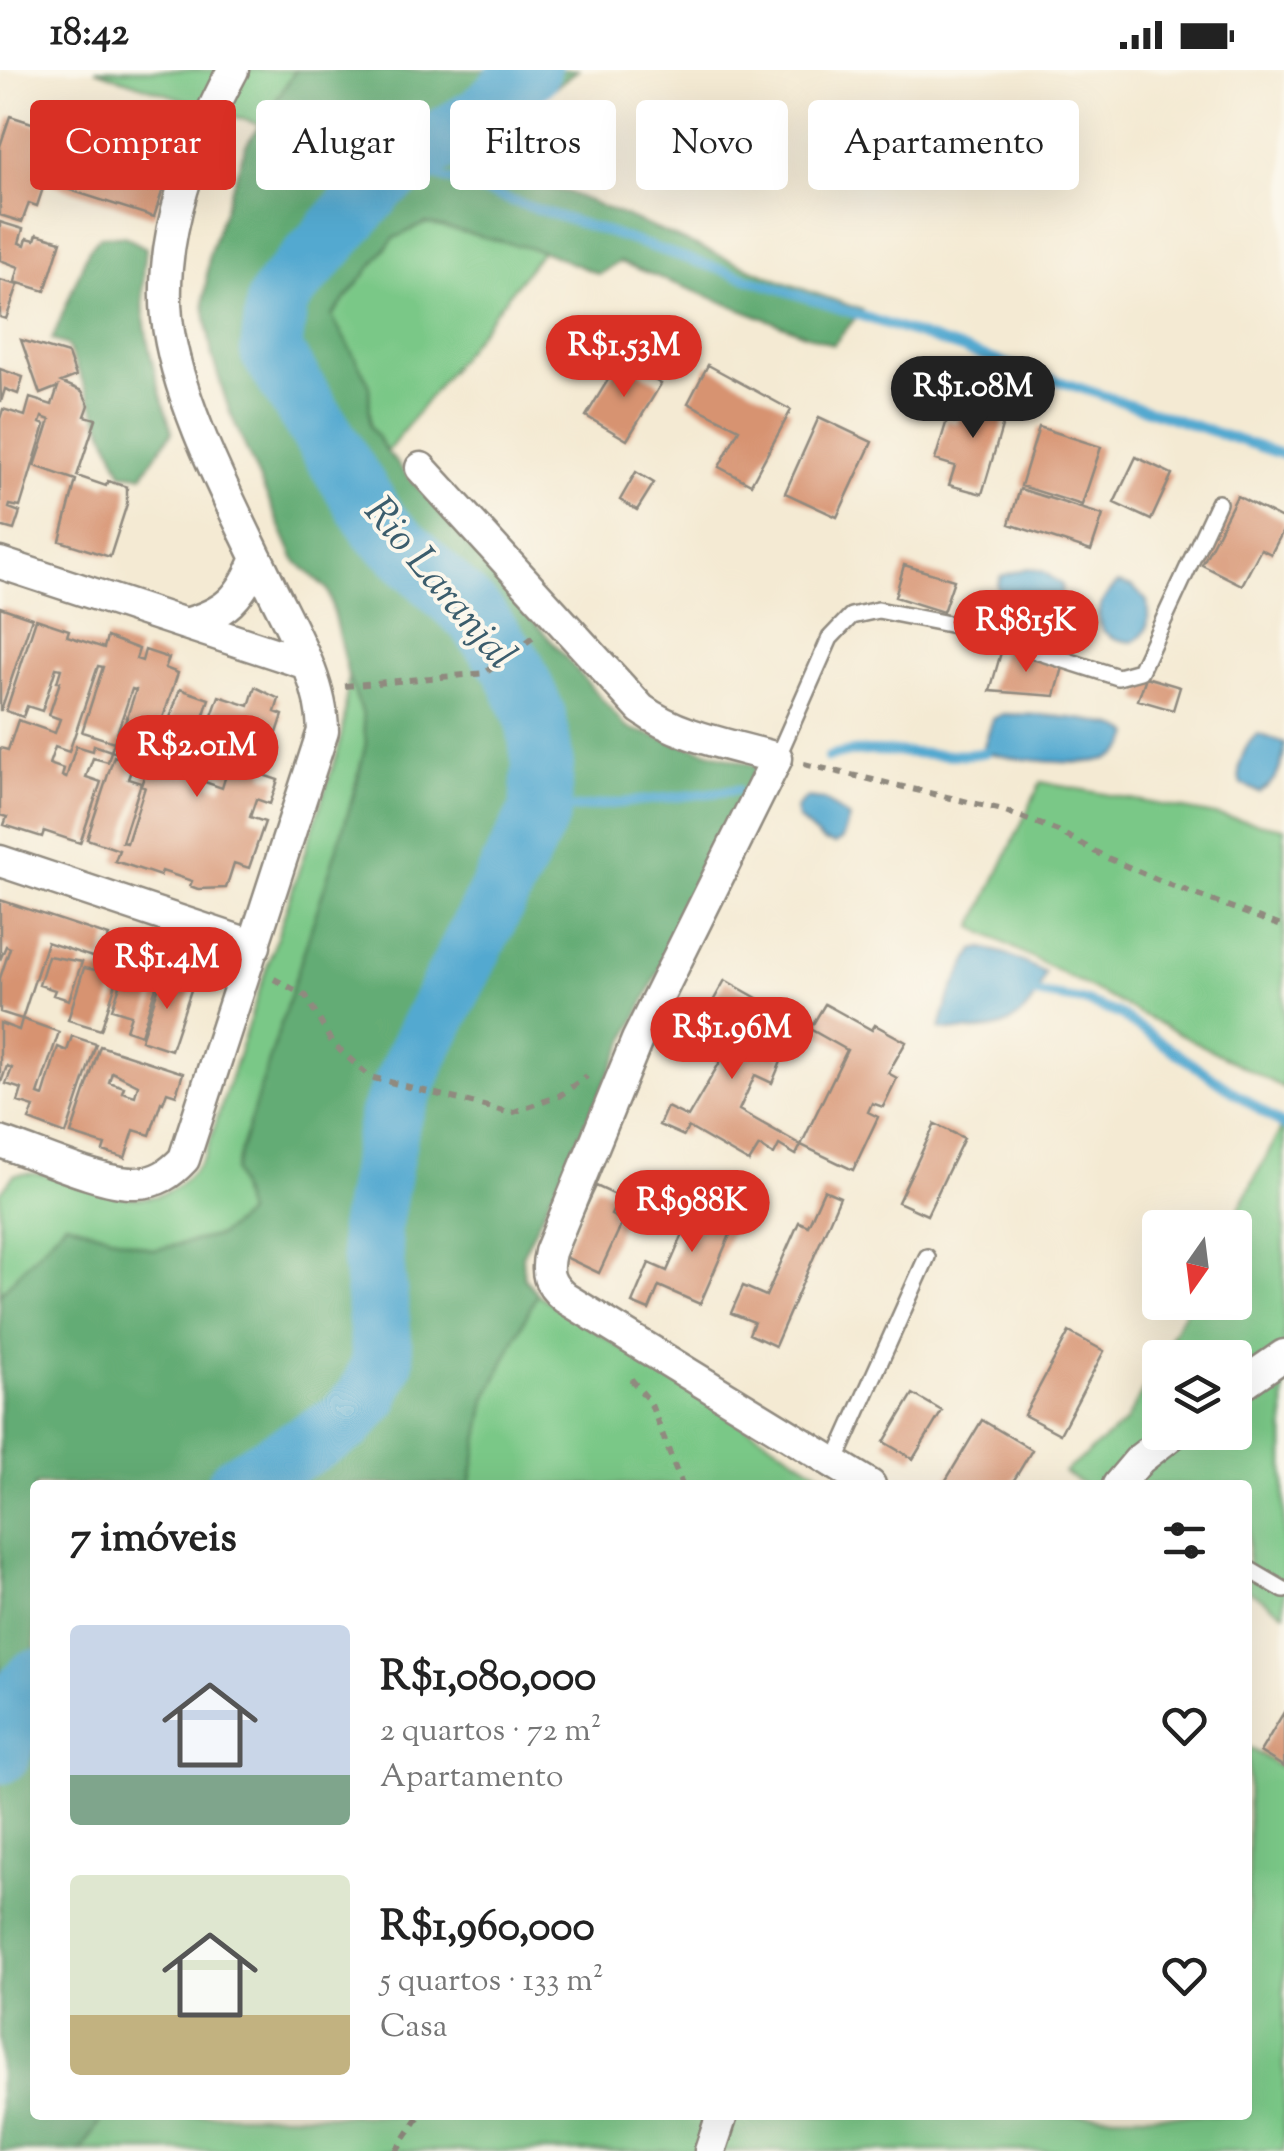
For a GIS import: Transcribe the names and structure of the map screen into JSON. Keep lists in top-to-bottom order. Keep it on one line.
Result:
{"water":["Rio Laranjal"],"north":"bottom","page":{"status":"18:42","chip":["Comprar","Alugar","Filtros","Novo","Apartamento"],"price":["R$1.53M","R$1.08M","R$815K","R$2.01M","R$1.4M","R$1.96M","R$988K"],"heading":"7 imóveis","list":[{"name":"R$1,080,000","note":"2 quartos · 72 m² · Apartamento"},{"name":"R$1,960,000","note":"5 quartos · 133 m² · Casa"}]}}
